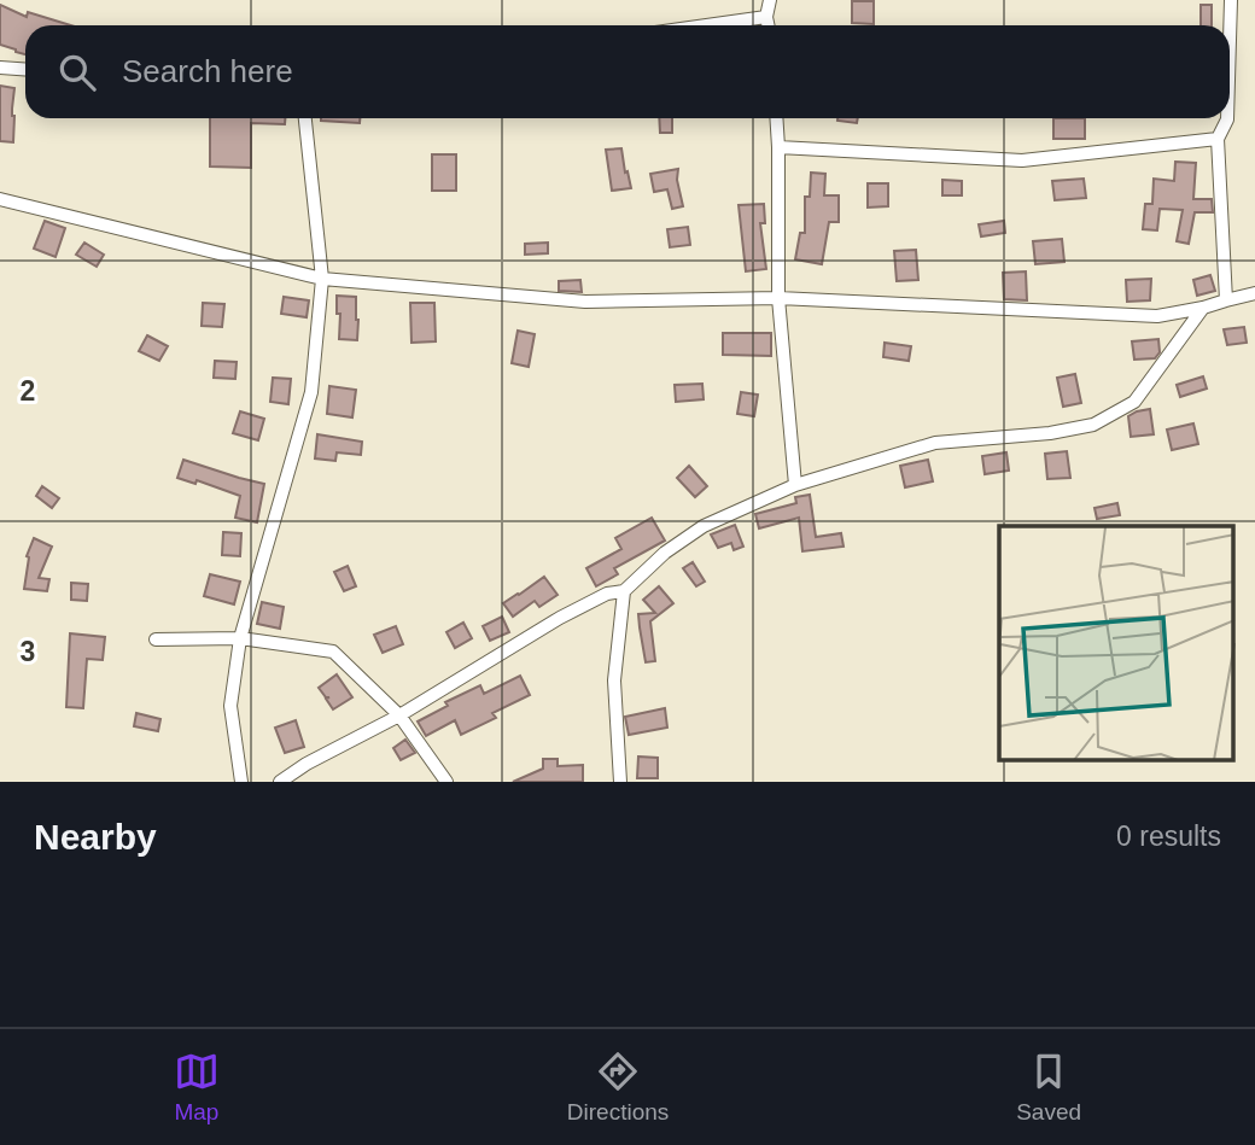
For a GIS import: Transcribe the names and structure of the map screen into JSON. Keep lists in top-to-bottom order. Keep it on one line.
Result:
{"page":{"search":"Search here","heading":["Nearby","0 results"],"nav":["Map","Directions","Saved"]},"grid":{"rows":["2","3"]}}
